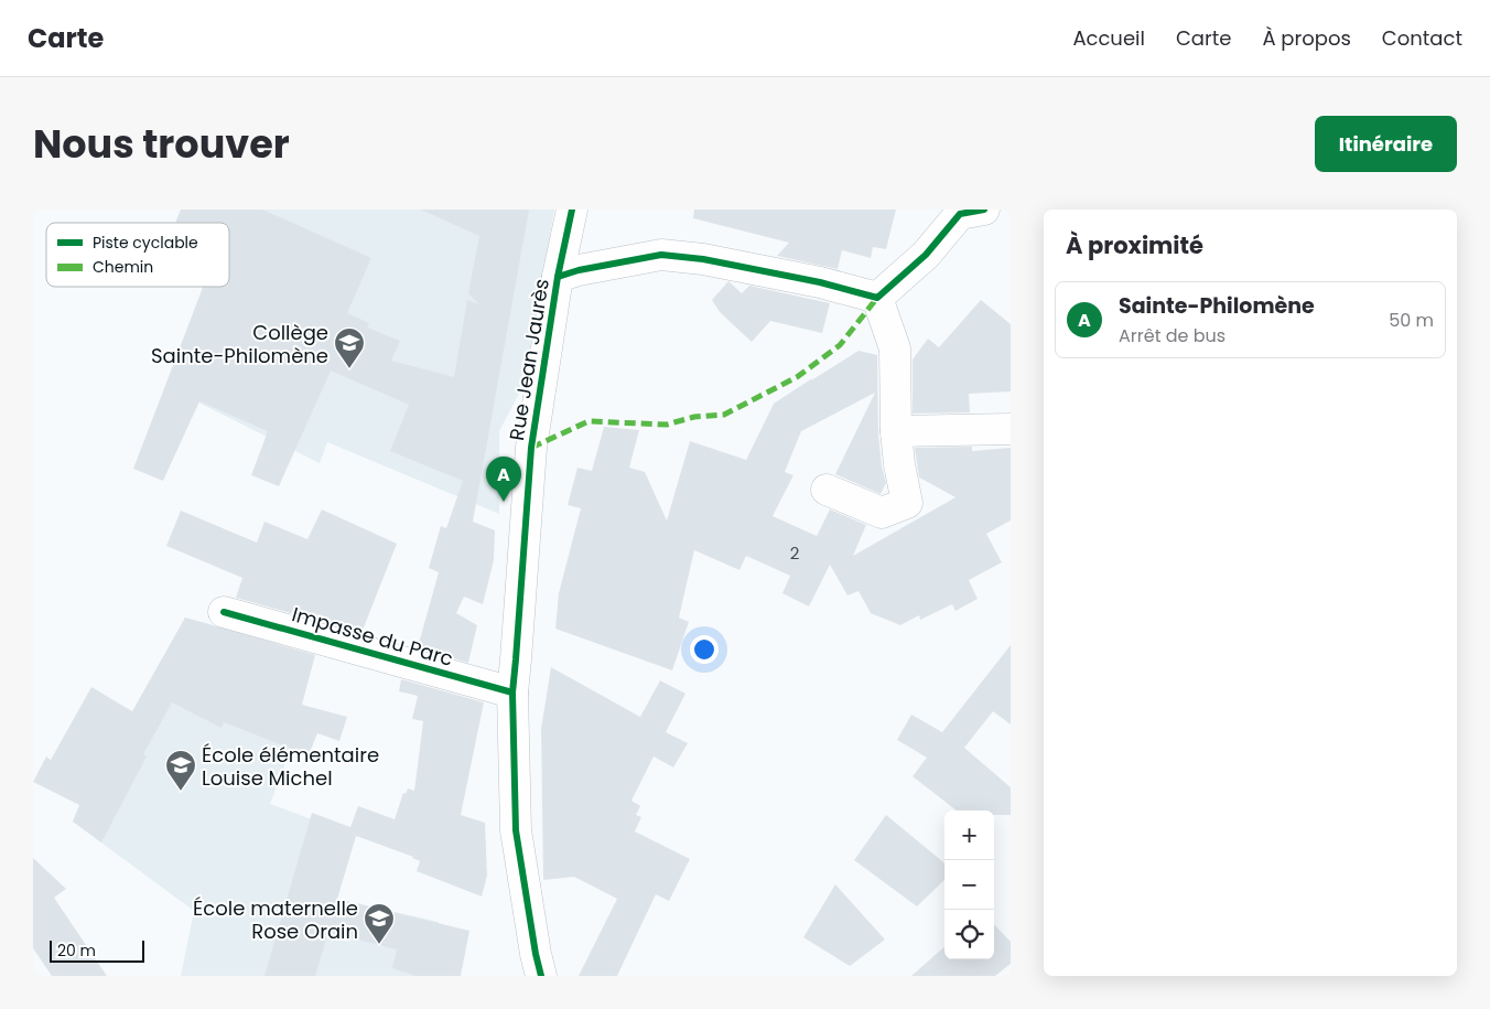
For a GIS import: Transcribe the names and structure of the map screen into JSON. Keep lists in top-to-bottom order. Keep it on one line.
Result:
{"streets":{"street":["Rue Jean Jaurès","Impasse du Parc"]},"crossings":[["Rue Jean Jaurès","Impasse du Parc"]],"places":{"school or university":["Collège Sainte-Philomène","École élémentaire Louise Michel","École maternelle Rose Orain"]},"house_numbers":["2"],"legend":["Piste cyclable","Chemin"],"scale_bar":"20 m","page":{"header":"Carte","nav":["Accueil","Carte","À propos","Contact"],"title":"Nous trouver","buttons":"Itinéraire","heading":"À proximité","list":[{"mark":"A","name":"Sainte-Philomène","note":"Arrêt de bus","value":"50 m"}],"pins":"A","map_buttons":["+","−"],"scale":"20 m"}}
